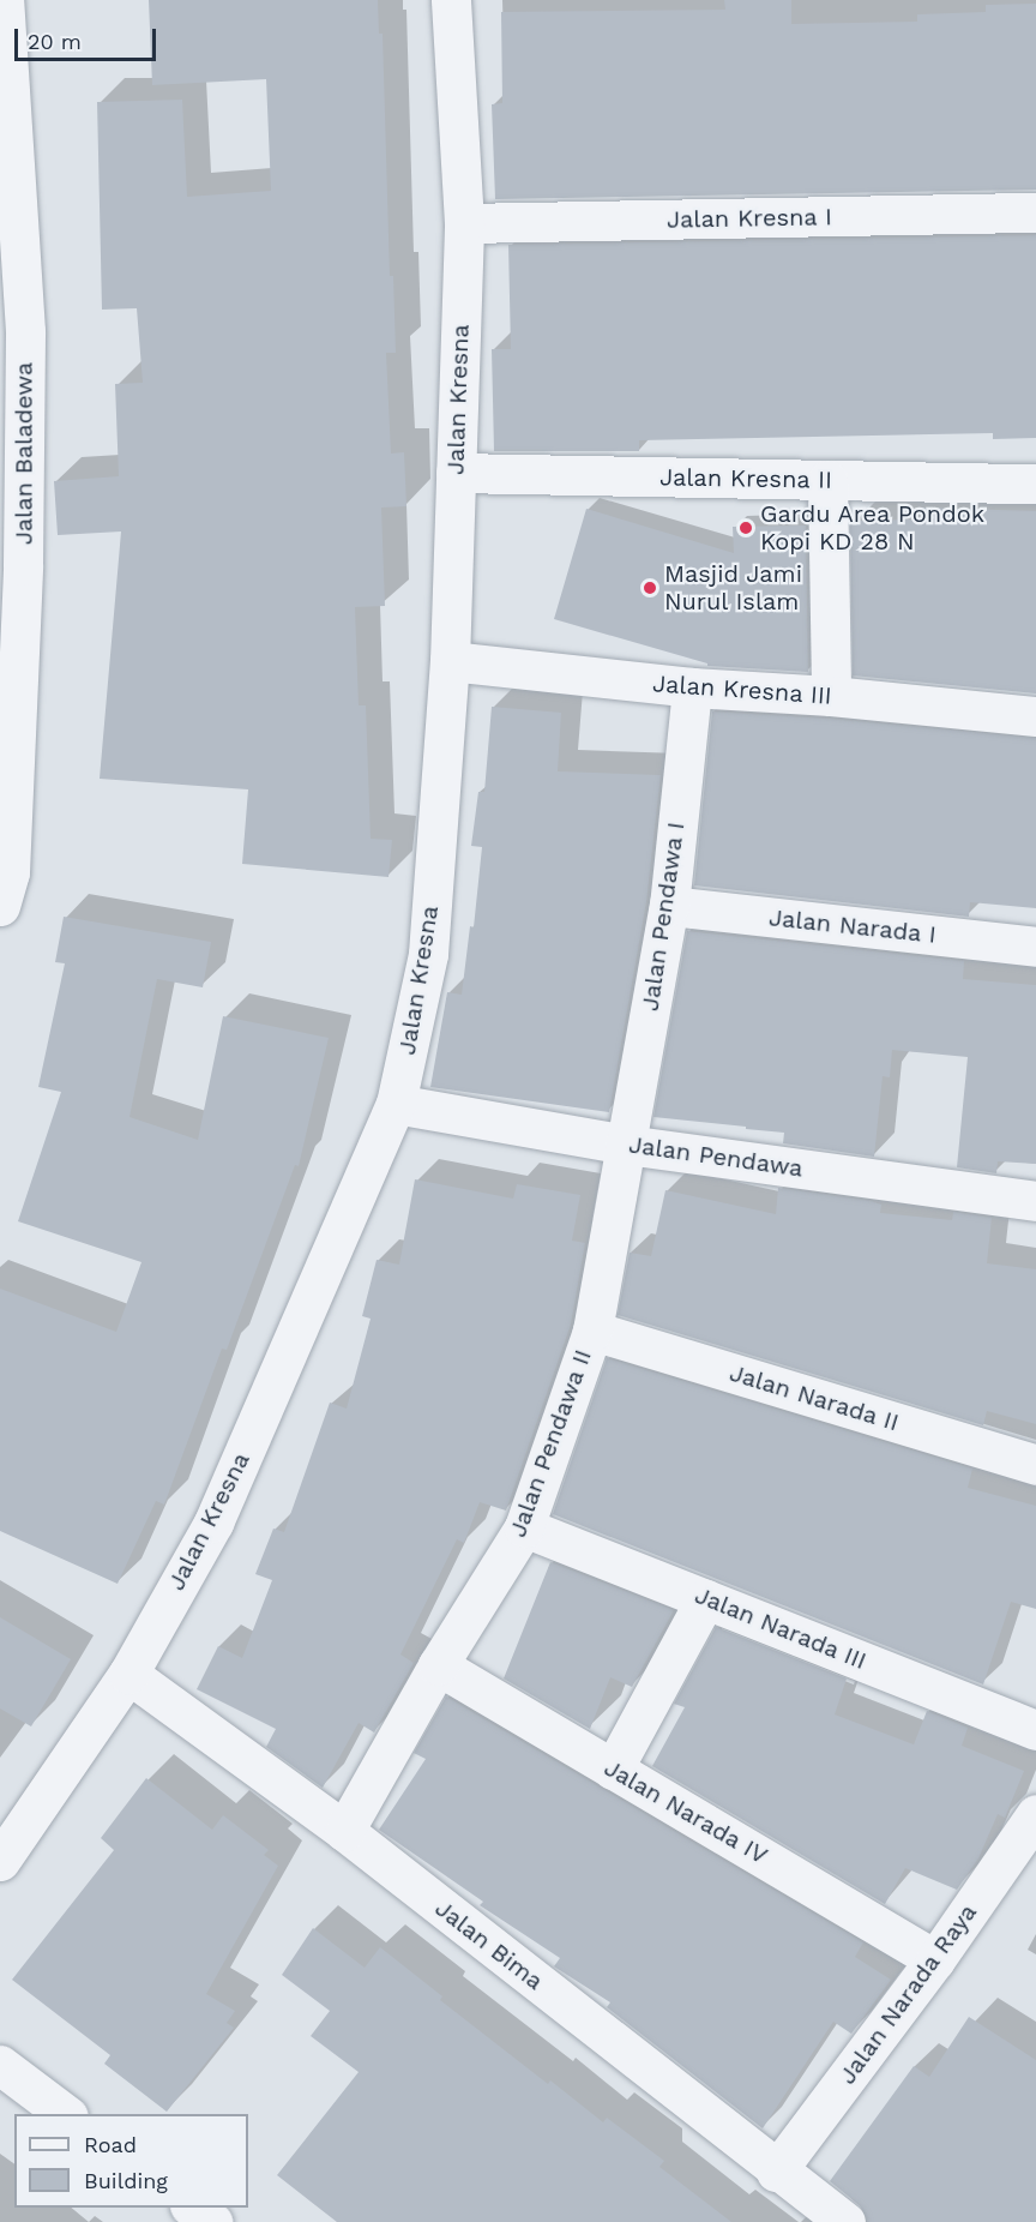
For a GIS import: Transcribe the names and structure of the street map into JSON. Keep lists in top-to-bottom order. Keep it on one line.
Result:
{"streets":{"street":["Jalan Kresna I","Jalan Kresna","Jalan Baladewa","Jalan Kresna II","Jalan Kresna III","Jalan Pendawa I","Jalan Narada I","Jalan Pendawa","Jalan Narada II","Jalan Pendawa II","Jalan Narada III","Jalan Narada IV","Jalan Bima","Jalan Narada Raya"]},"crossings":[["Jalan Kresna I","Jalan Kresna"],["Jalan Kresna","Jalan Kresna II"],["Jalan Kresna","Jalan Kresna III"],["Jalan Kresna","Jalan Pendawa"],["Jalan Kresna","Jalan Bima"],["Jalan Kresna III","Jalan Pendawa I"],["Jalan Pendawa I","Jalan Narada I"],["Jalan Pendawa I","Jalan Pendawa"],["Jalan Pendawa I","Jalan Pendawa II"],["Jalan Pendawa","Jalan Pendawa II"],["Jalan Narada II","Jalan Pendawa II"],["Jalan Pendawa II","Jalan Narada III"],["Jalan Pendawa II","Jalan Narada IV"],["Jalan Pendawa II","Jalan Bima"],["Jalan Narada IV","Jalan Narada Raya"],["Jalan Bima","Jalan Narada Raya"]],"places":["Gardu Area Pondok Kopi KD 28 N","Masjid Jami Nurul Islam"],"legend":["Road","Building"],"scale_bar":"20 m"}
